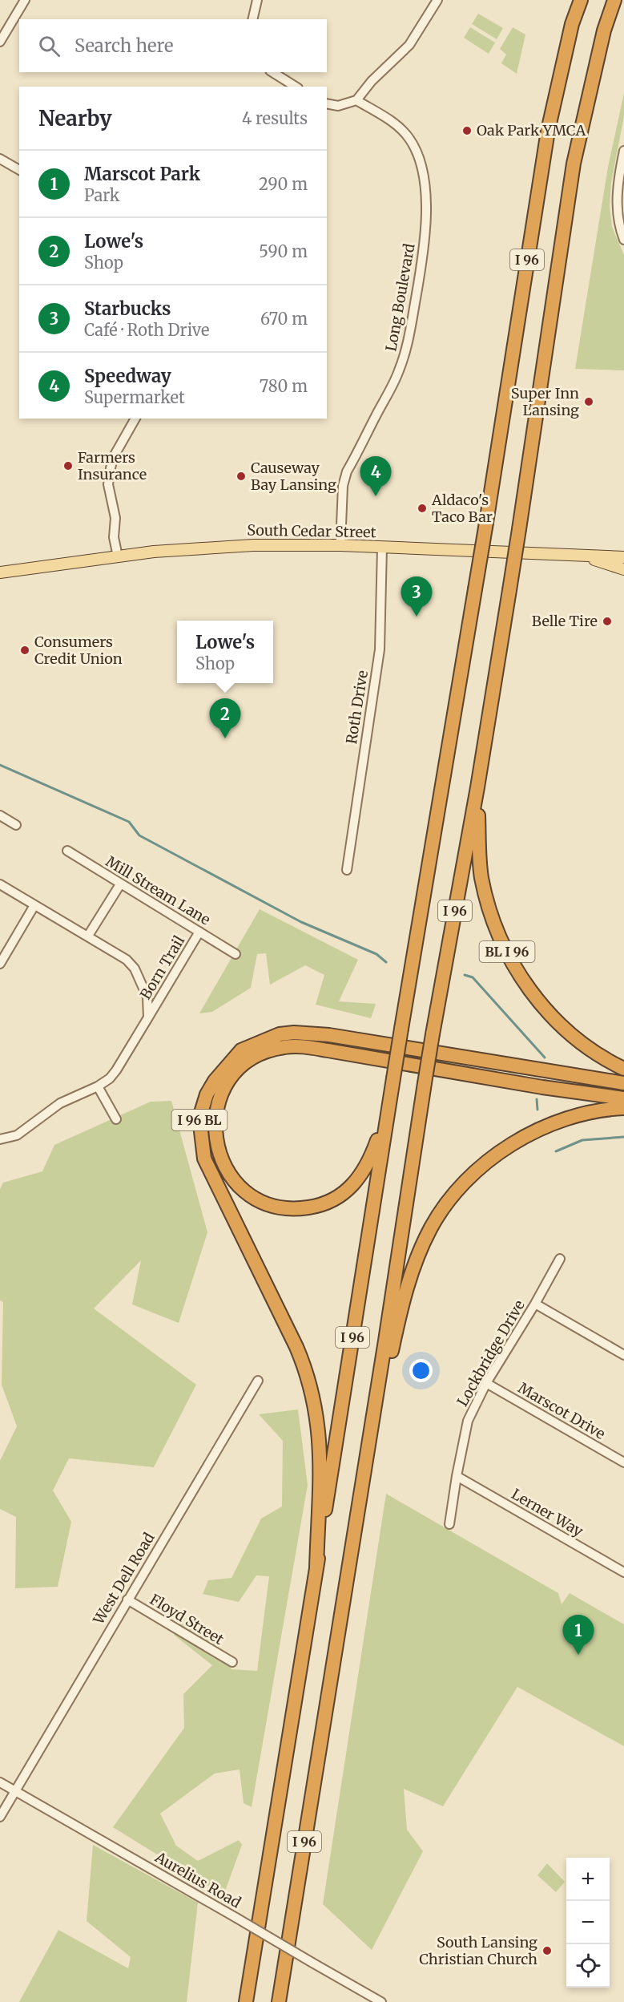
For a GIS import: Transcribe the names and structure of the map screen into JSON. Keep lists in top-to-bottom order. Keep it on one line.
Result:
{"streets":{"highway":["I 96","BL I 96","I 96 BL"],"main road":["South Cedar Street"],"street":["Long Boulevard","Roth Drive","Mill Stream Lane","Born Trail","Lockbridge Drive","Marscot Drive","Lerner Way","West Dell Road","Floyd Street","Aurelius Road"]},"crossings":[["I 96","BL I 96"],["I 96","I 96 BL"],["Long Boulevard","South Cedar Street"],["South Cedar Street","Roth Drive"],["Mill Stream Lane","Born Trail"],["Lockbridge Drive","Marscot Drive"],["Lockbridge Drive","Lerner Way"],["West Dell Road","Floyd Street"],["West Dell Road","Aurelius Road"]],"places":["Oak Park YMCA","Super Inn Lansing","Farmers Insurance","Causeway Bay Lansing","Aldaco's Taco Bar","Belle Tire","Consumers Credit Union","South Lansing Christian Church"],"page":{"search":"Search here","heading":["Nearby","4 results"],"list":[{"mark":"1","name":"Marscot Park","note":"Park","value":"290 m"},{"mark":"2","name":"Lowe's","note":"Shop","value":"590 m"},{"mark":"3","name":"Starbucks","note":"Café · Roth Drive","value":"670 m"},{"mark":"4","name":"Speedway","note":"Supermarket","value":"780 m"}],"pins":["4","3","2","1"],"popup":["Lowe's","Shop"],"map_buttons":["+","−"]}}
